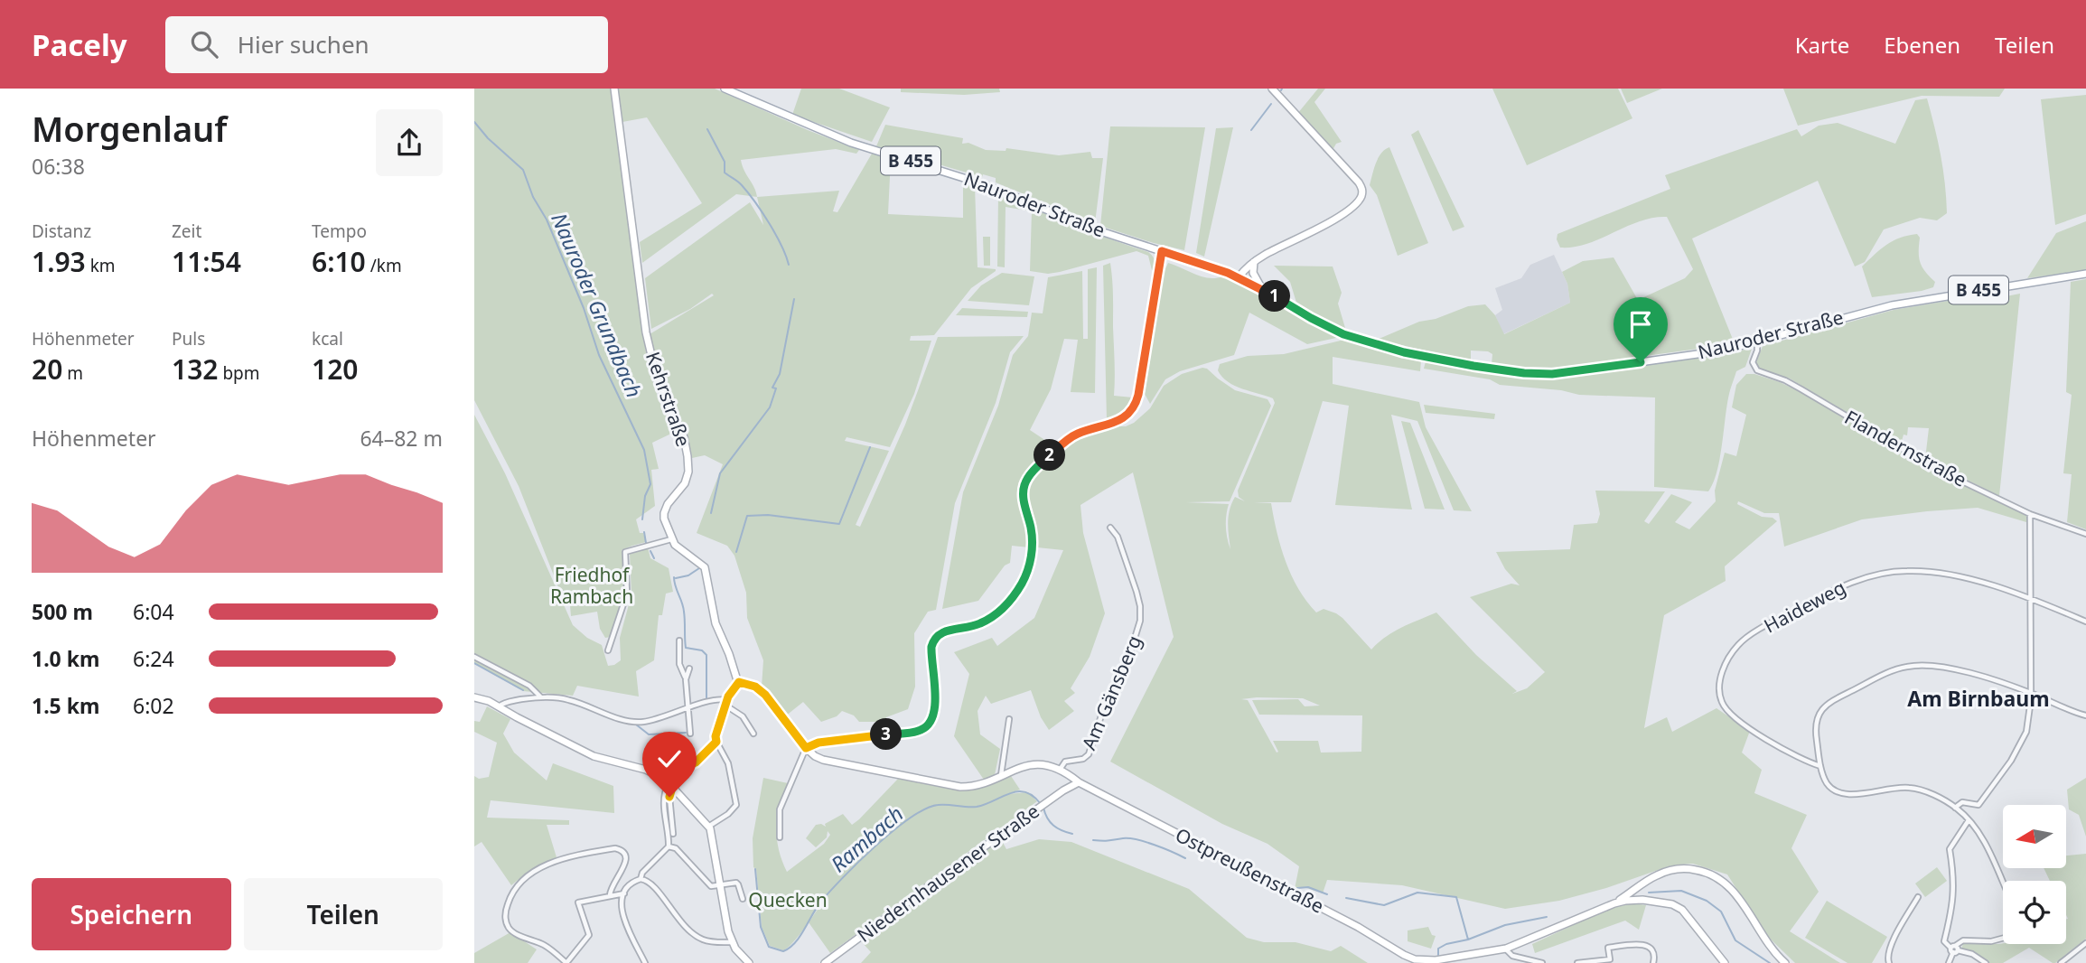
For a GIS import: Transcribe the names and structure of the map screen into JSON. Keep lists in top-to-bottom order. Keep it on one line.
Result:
{"streets":{"main road":["B 455","Nauroder Straße","Kehrstraße","Ostpreußenstraße","Niedernhausener Straße"],"street":["Flandernstraße","Haideweg","Am Gänsberg"]},"crossings":[["B 455","Nauroder Straße"],["Nauroder Straße","Flandernstraße"],["Am Gänsberg","Ostpreußenstraße"],["Ostpreußenstraße","Niedernhausener Straße"]],"districts":["Am Birnbaum"],"water":["Nauroder Grundbach","Rambach"],"parks":["Friedhof Rambach","Quecken"],"north":"left","page":{"header":"Pacely","search":"Hier suchen","nav":["Karte","Ebenen","Teilen"],"heading":["Morgenlauf","06:38"],"stats":[["Distanz","1.93 km"],["Zeit","11:54"],["Tempo","6:10 /km"],["Höhenmeter","20 m"],["Puls","132 bpm"],["kcal","120"]],"pins":["1","2","3"],"chart":["Höhenmeter","64–82 m"],"list":[{"name":"500 m","note":"6:04"},{"name":"1.0 km","note":"6:24"},{"name":"1.5 km","note":"6:02"}],"buttons":["Speichern","Teilen"]}}
